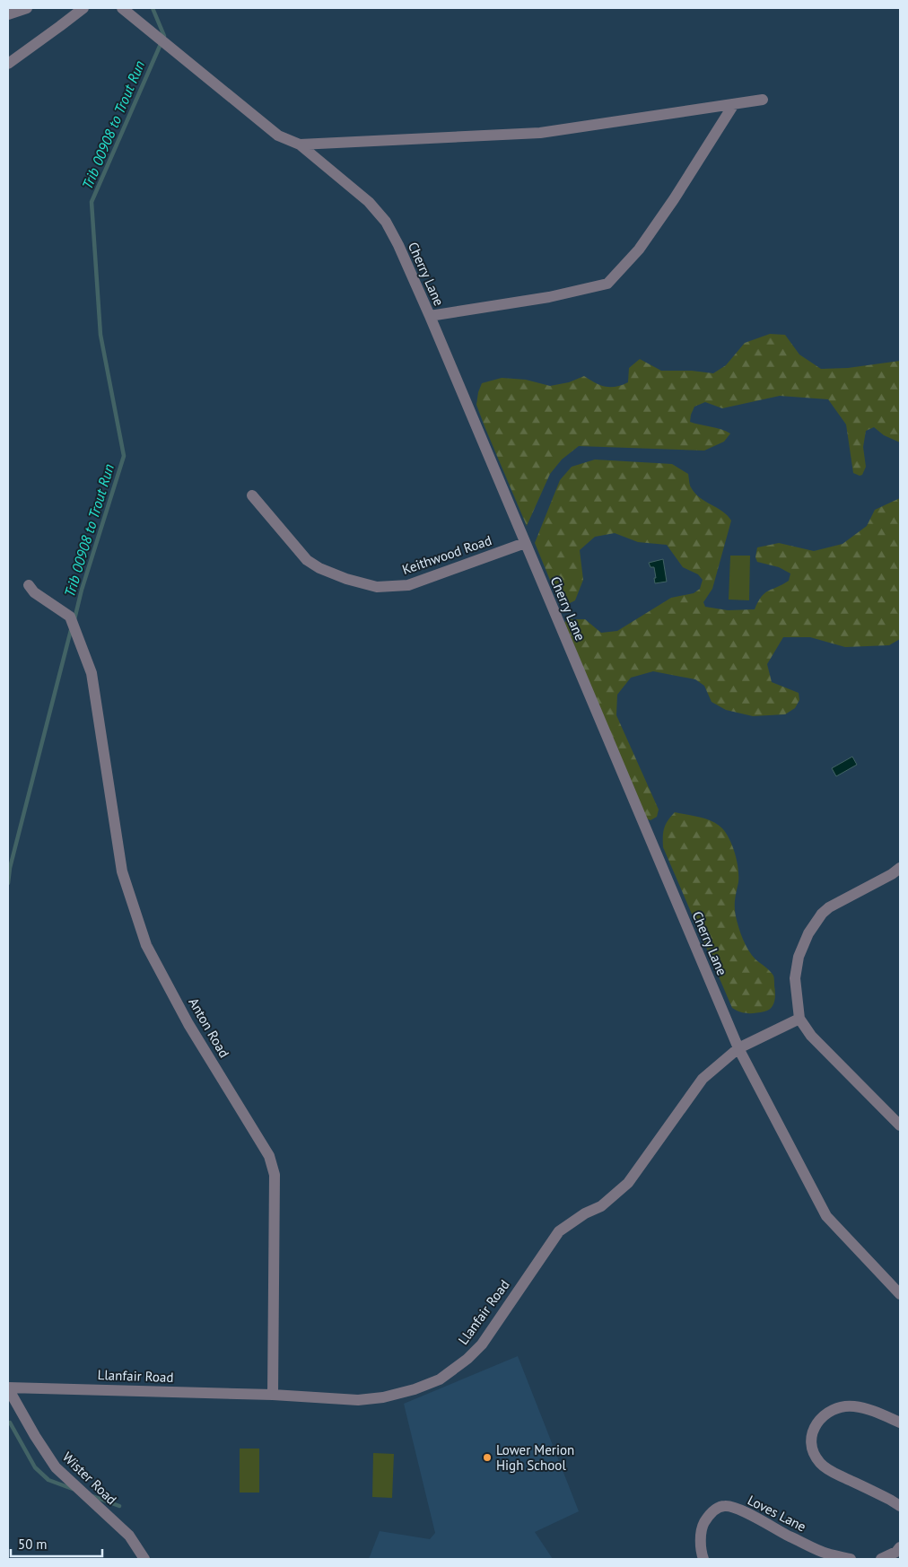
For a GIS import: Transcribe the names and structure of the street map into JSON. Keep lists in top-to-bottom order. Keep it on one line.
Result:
{"streets":{"street":["Cherry Lane","Keithwood Road","Anton Road","Llanfair Road","Wister Road","Loves Lane"]},"crossings":[["Cherry Lane","Keithwood Road"],["Cherry Lane","Llanfair Road"],["Anton Road","Llanfair Road"],["Llanfair Road","Wister Road"]],"water":["Trib 00908 to Trout Run"],"places":["Lower Merion High School"],"scale_bar":"50 m"}
